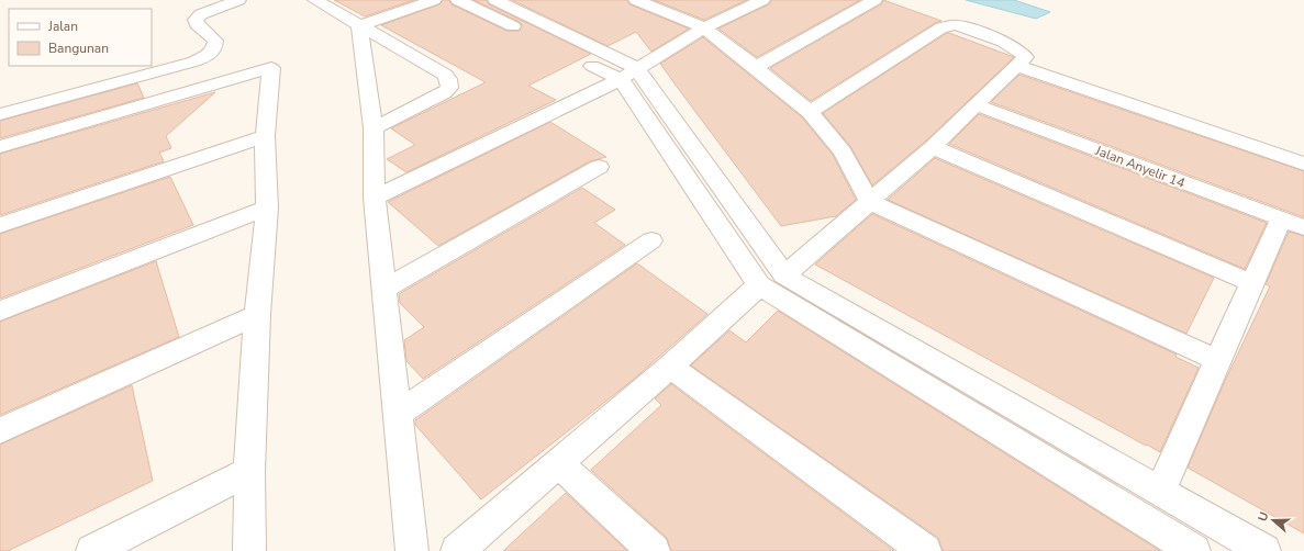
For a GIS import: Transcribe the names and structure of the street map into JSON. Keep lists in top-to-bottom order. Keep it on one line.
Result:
{"streets":{"street":["Jalan Anyelir 14"]},"legend":["Jalan","Bangunan"],"north":"left"}
